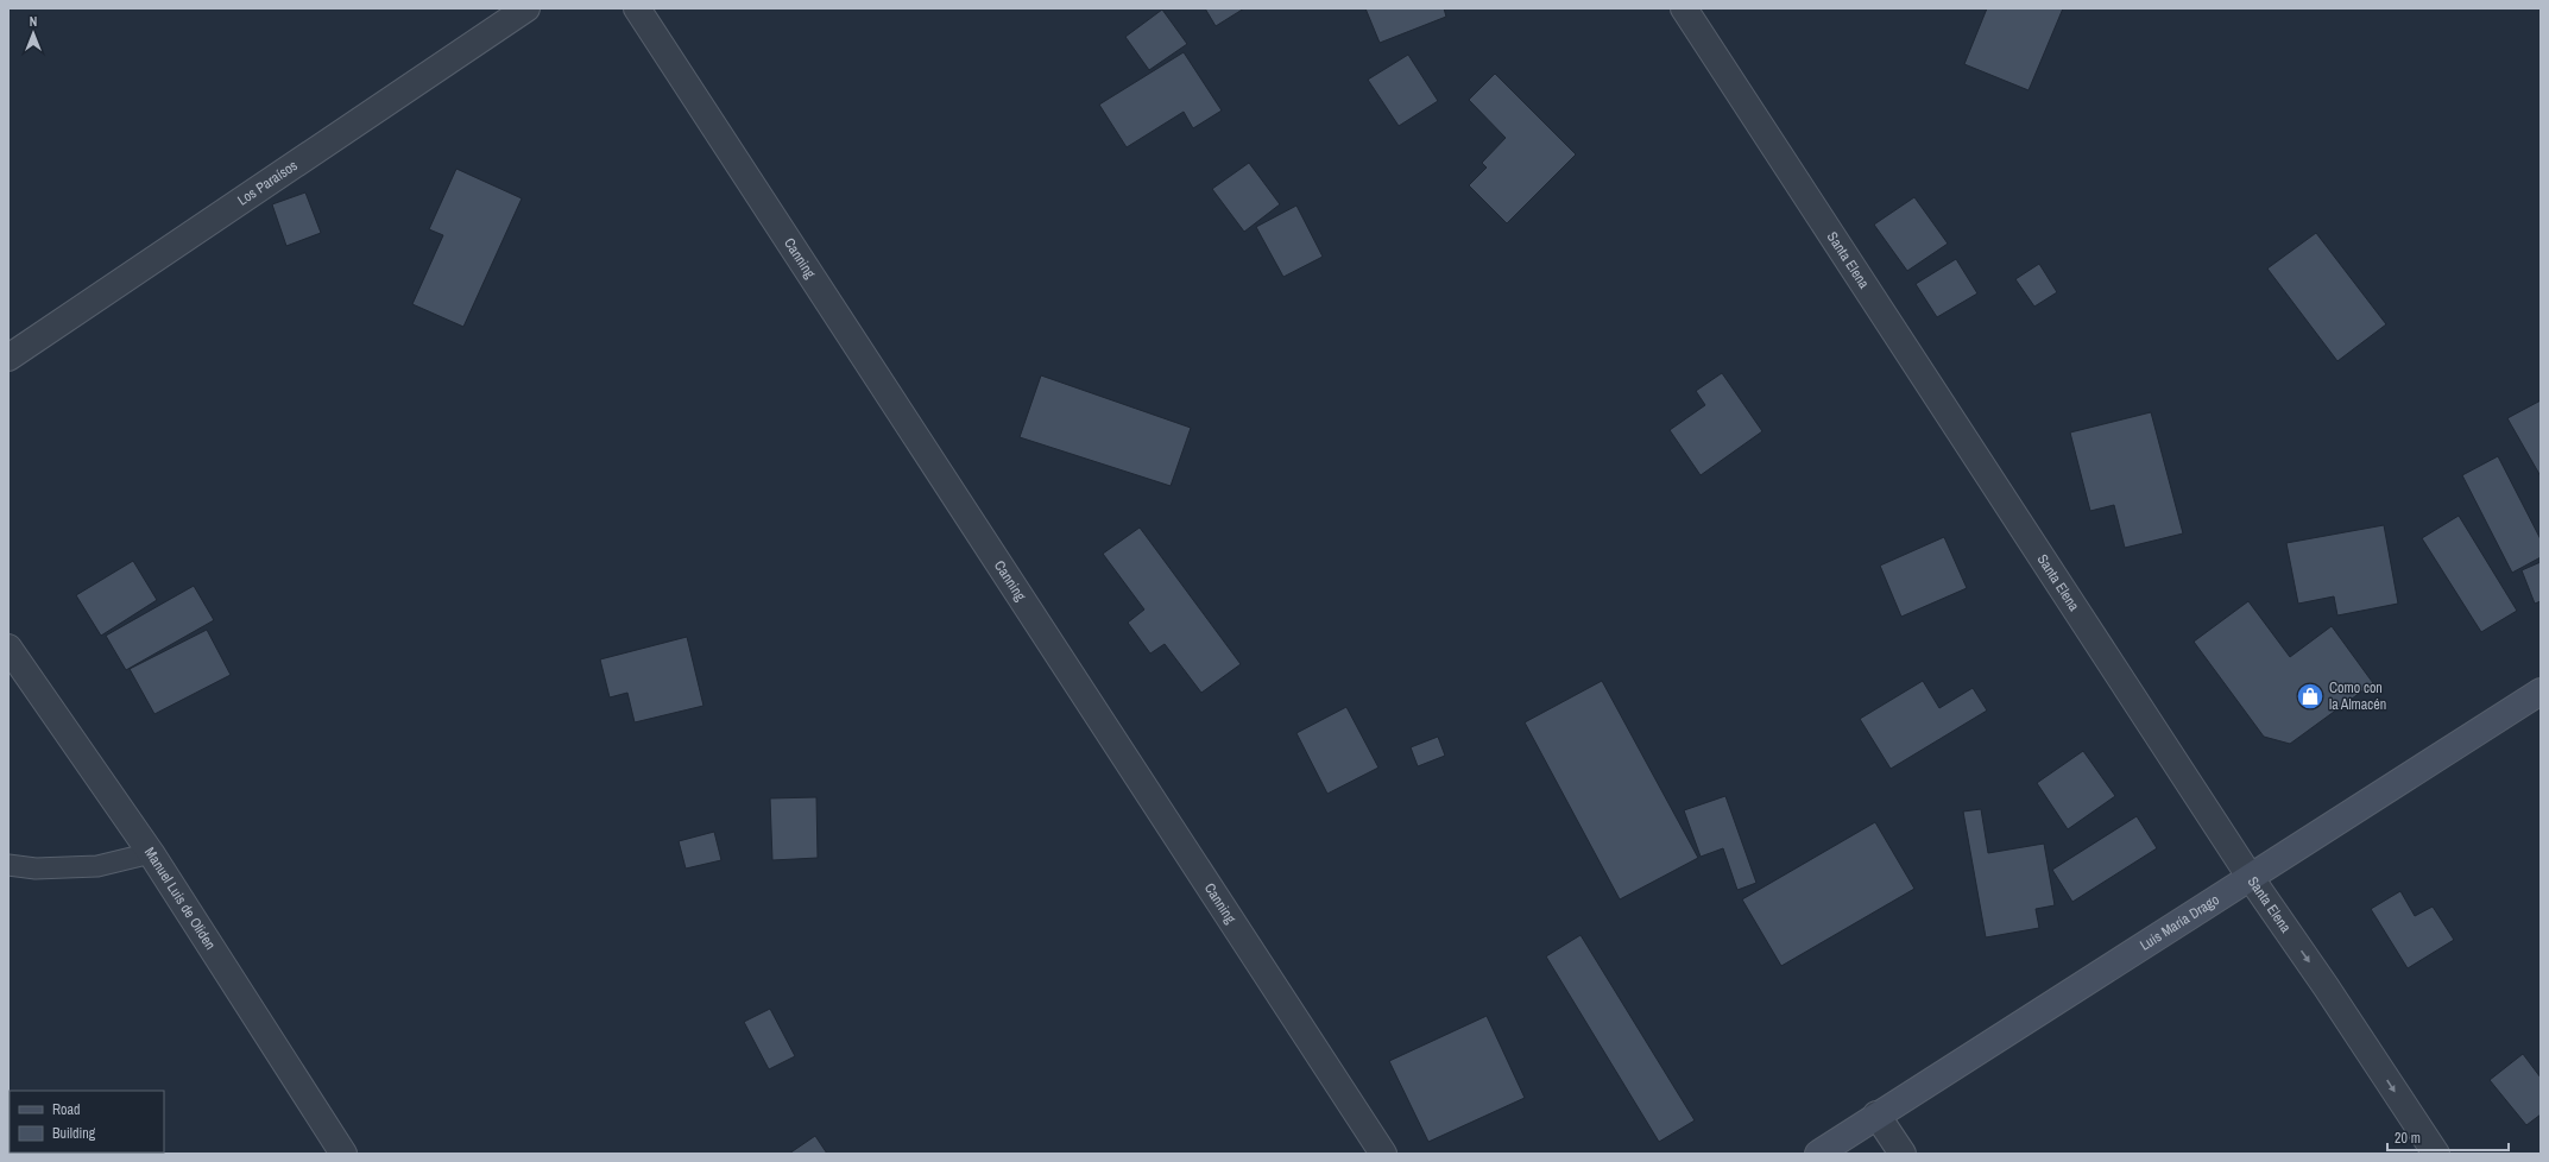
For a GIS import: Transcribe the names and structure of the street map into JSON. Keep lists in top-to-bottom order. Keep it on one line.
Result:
{"streets":{"main road":["Luis María Drago"],"street":["Los Paraísos","Canning","Santa Elena","Manuel Luis de Oliden"]},"crossings":[["Santa Elena","Luis María Drago"]],"places":{"shop":["Como con la Almacén"]},"legend":["Road","Building"],"scale_bar":"20 m","north":"top"}
